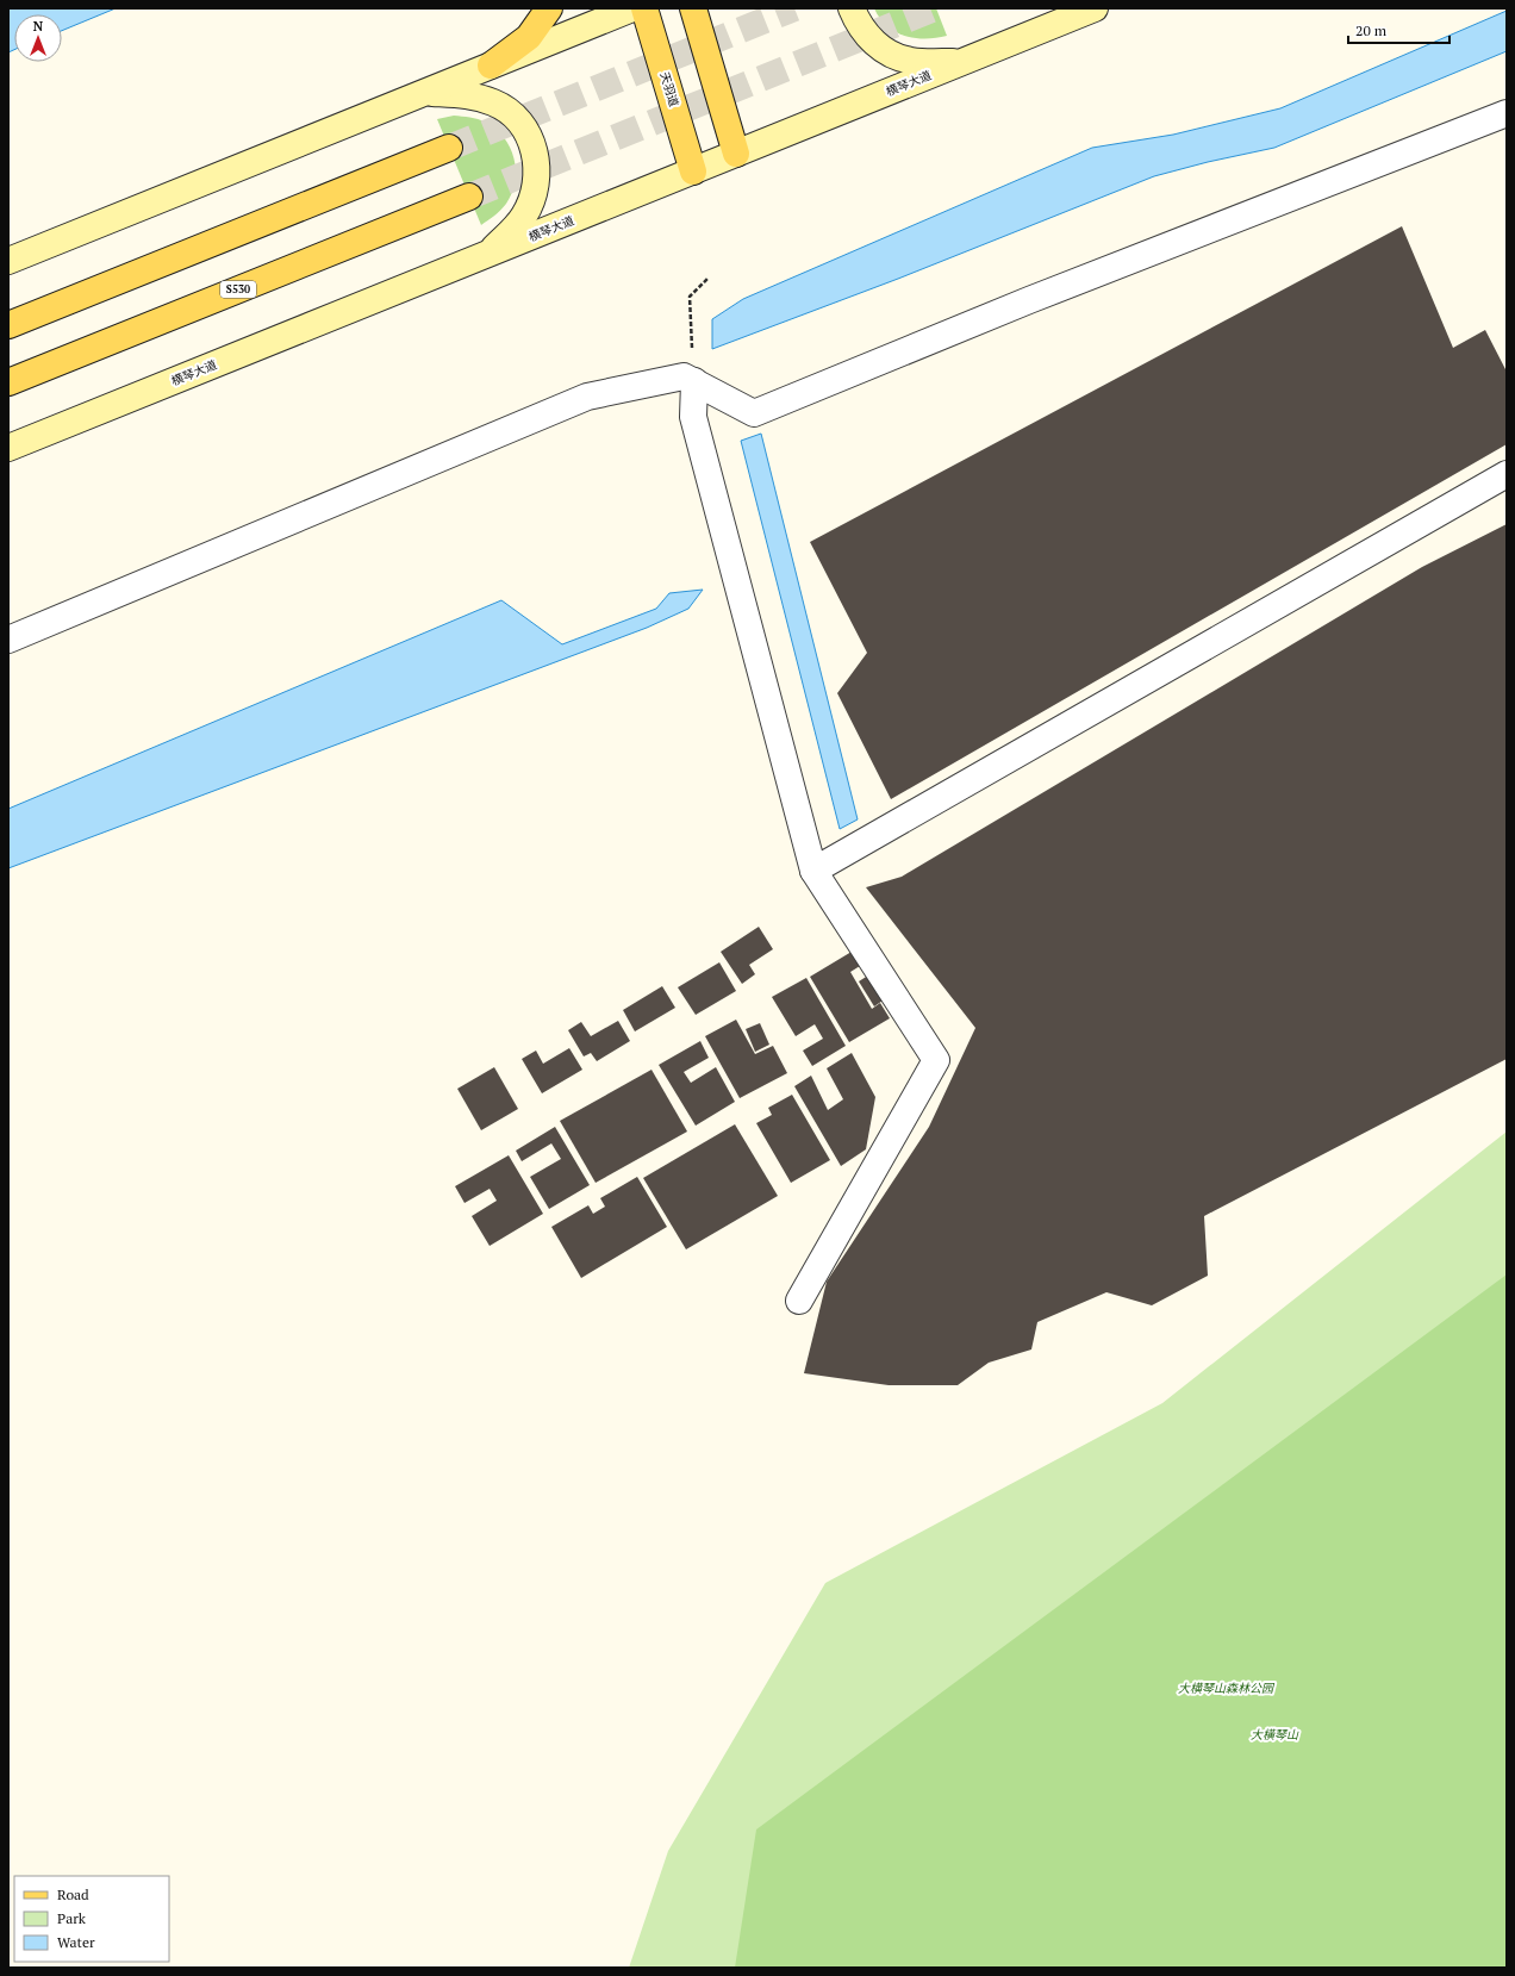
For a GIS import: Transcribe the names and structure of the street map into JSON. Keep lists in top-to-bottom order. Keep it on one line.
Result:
{"streets":{"main road":["横琴大道","天羽道","S530"]},"crossings":[["横琴大道","天羽道"]],"parks":["大横琴山森林公园","大橫琴山"],"legend":["Road","Park","Water"],"scale_bar":"20 m","north":"top"}
